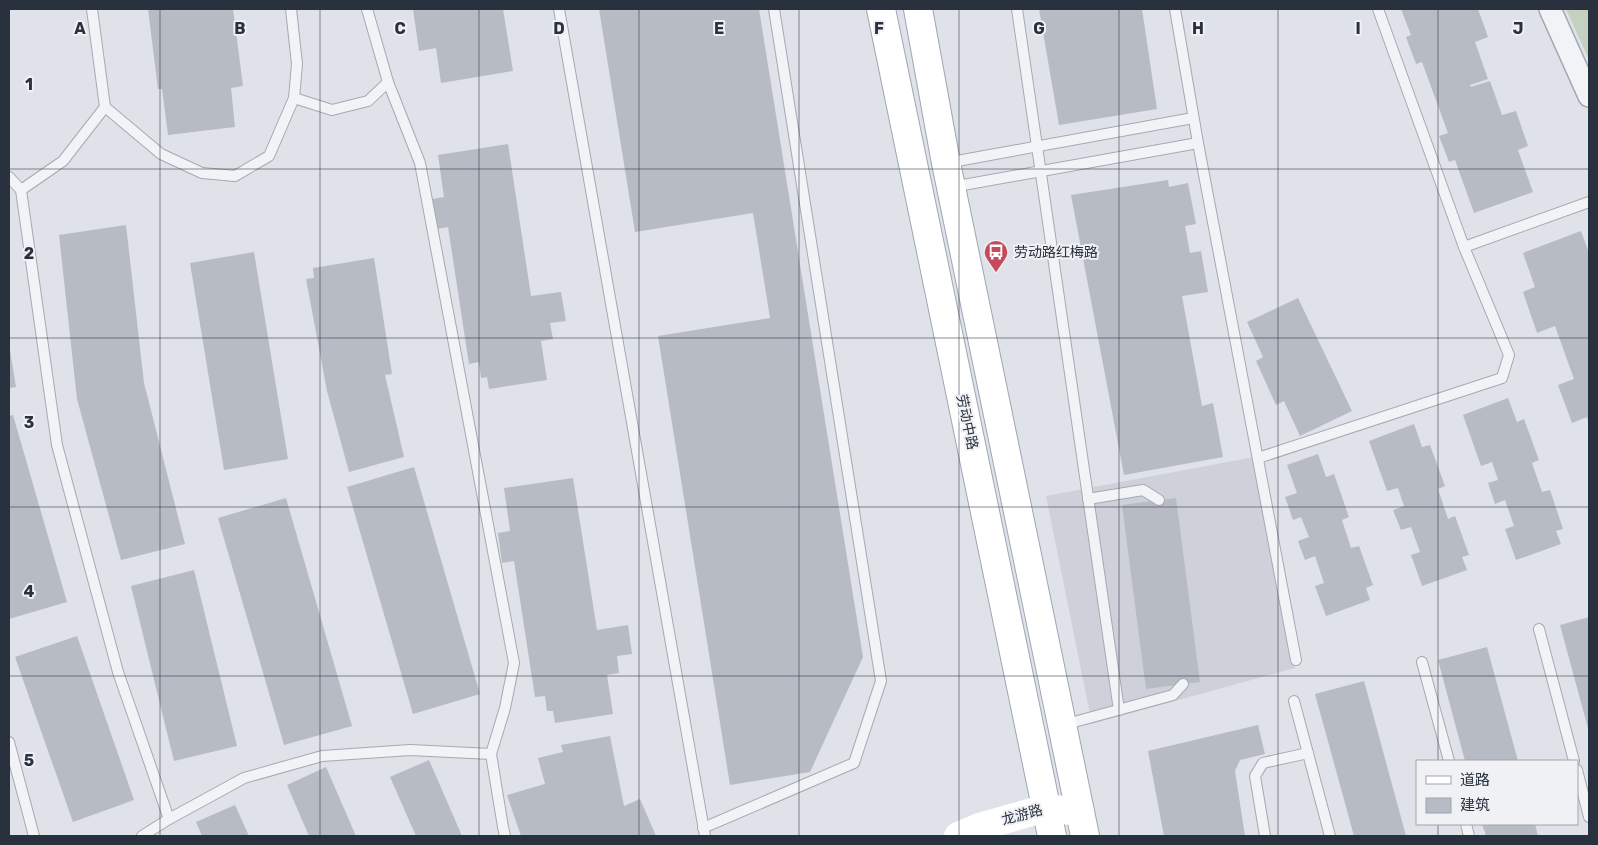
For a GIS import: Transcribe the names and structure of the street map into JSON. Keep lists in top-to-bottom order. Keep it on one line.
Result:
{"streets":{"main road":["劳动中路","龙游路"]},"crossings":[["劳动中路","龙游路"]],"places":{"bus stop":["劳动路红梅路"]},"legend":["道路","建筑"],"grid":{"columns":["A","B","C","D","E","F","G","H","I","J"],"rows":["1","2","3","4","5"]}}
